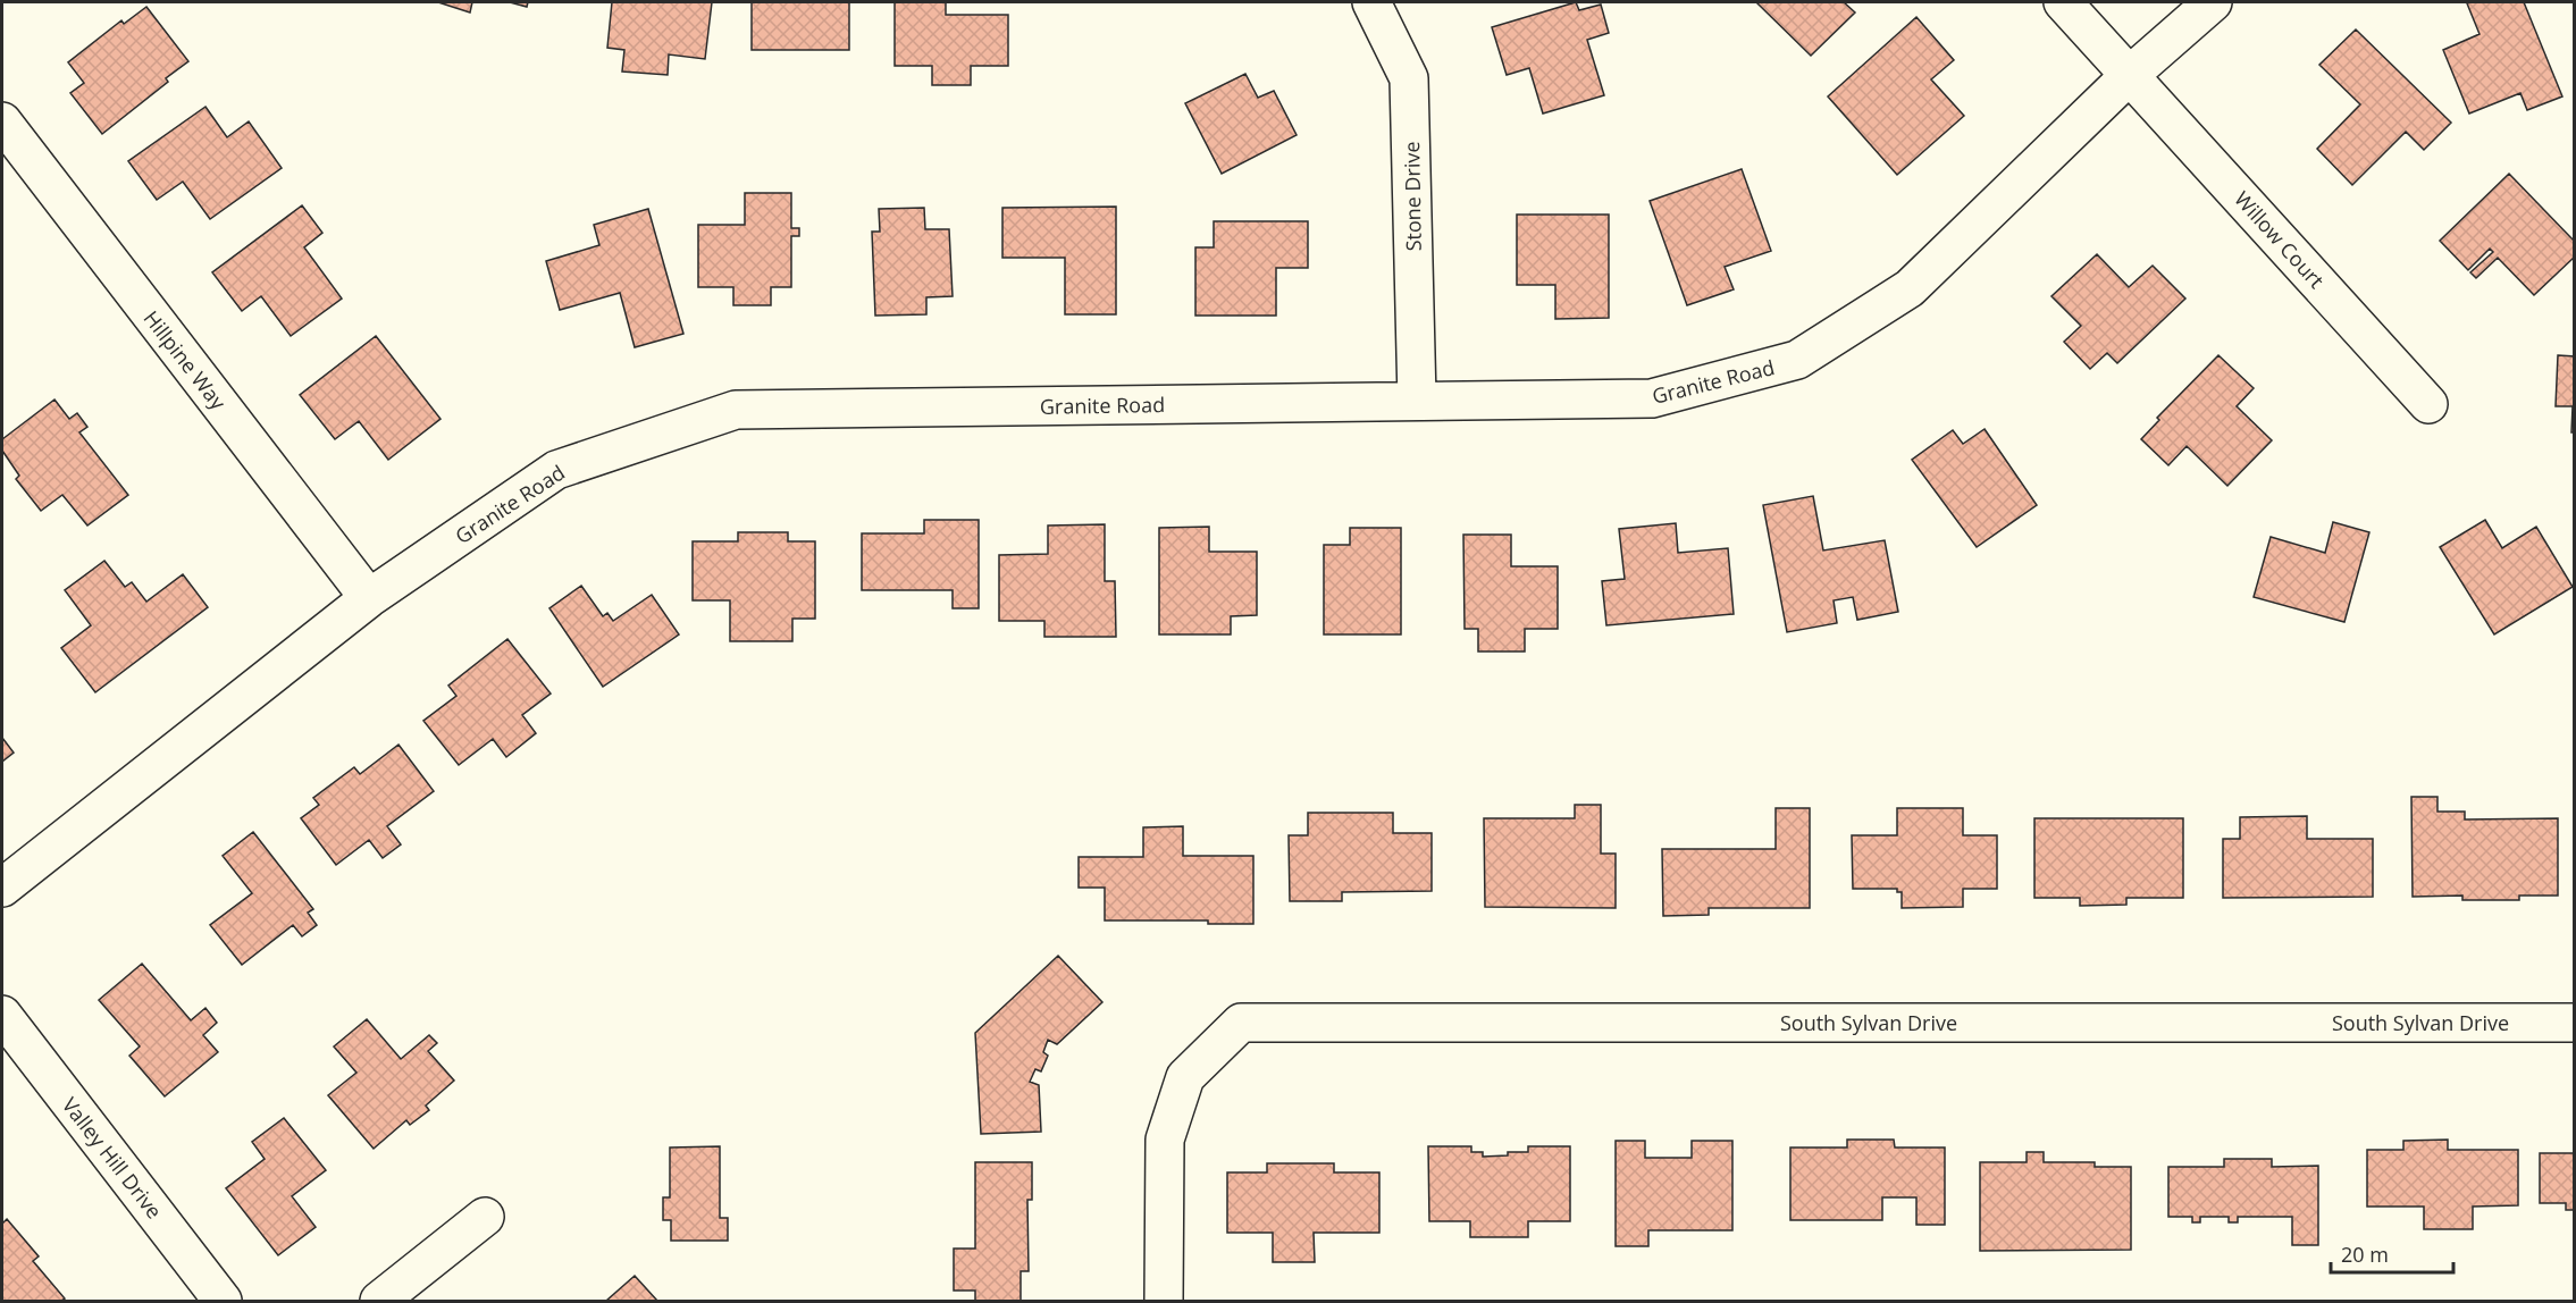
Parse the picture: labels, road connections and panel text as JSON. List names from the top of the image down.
{
  "streets": {
    "street": [
      "Stone Drive",
      "Willow Court",
      "Hillpine Way",
      "Granite Road",
      "South Sylvan Drive",
      "Valley Hill Drive"
    ]
  },
  "crossings": [
    ["Stone Drive", "Granite Road"],
    ["Willow Court", "Granite Road"],
    ["Hillpine Way", "Granite Road"]
  ],
  "scale_bar": "20 m"
}
